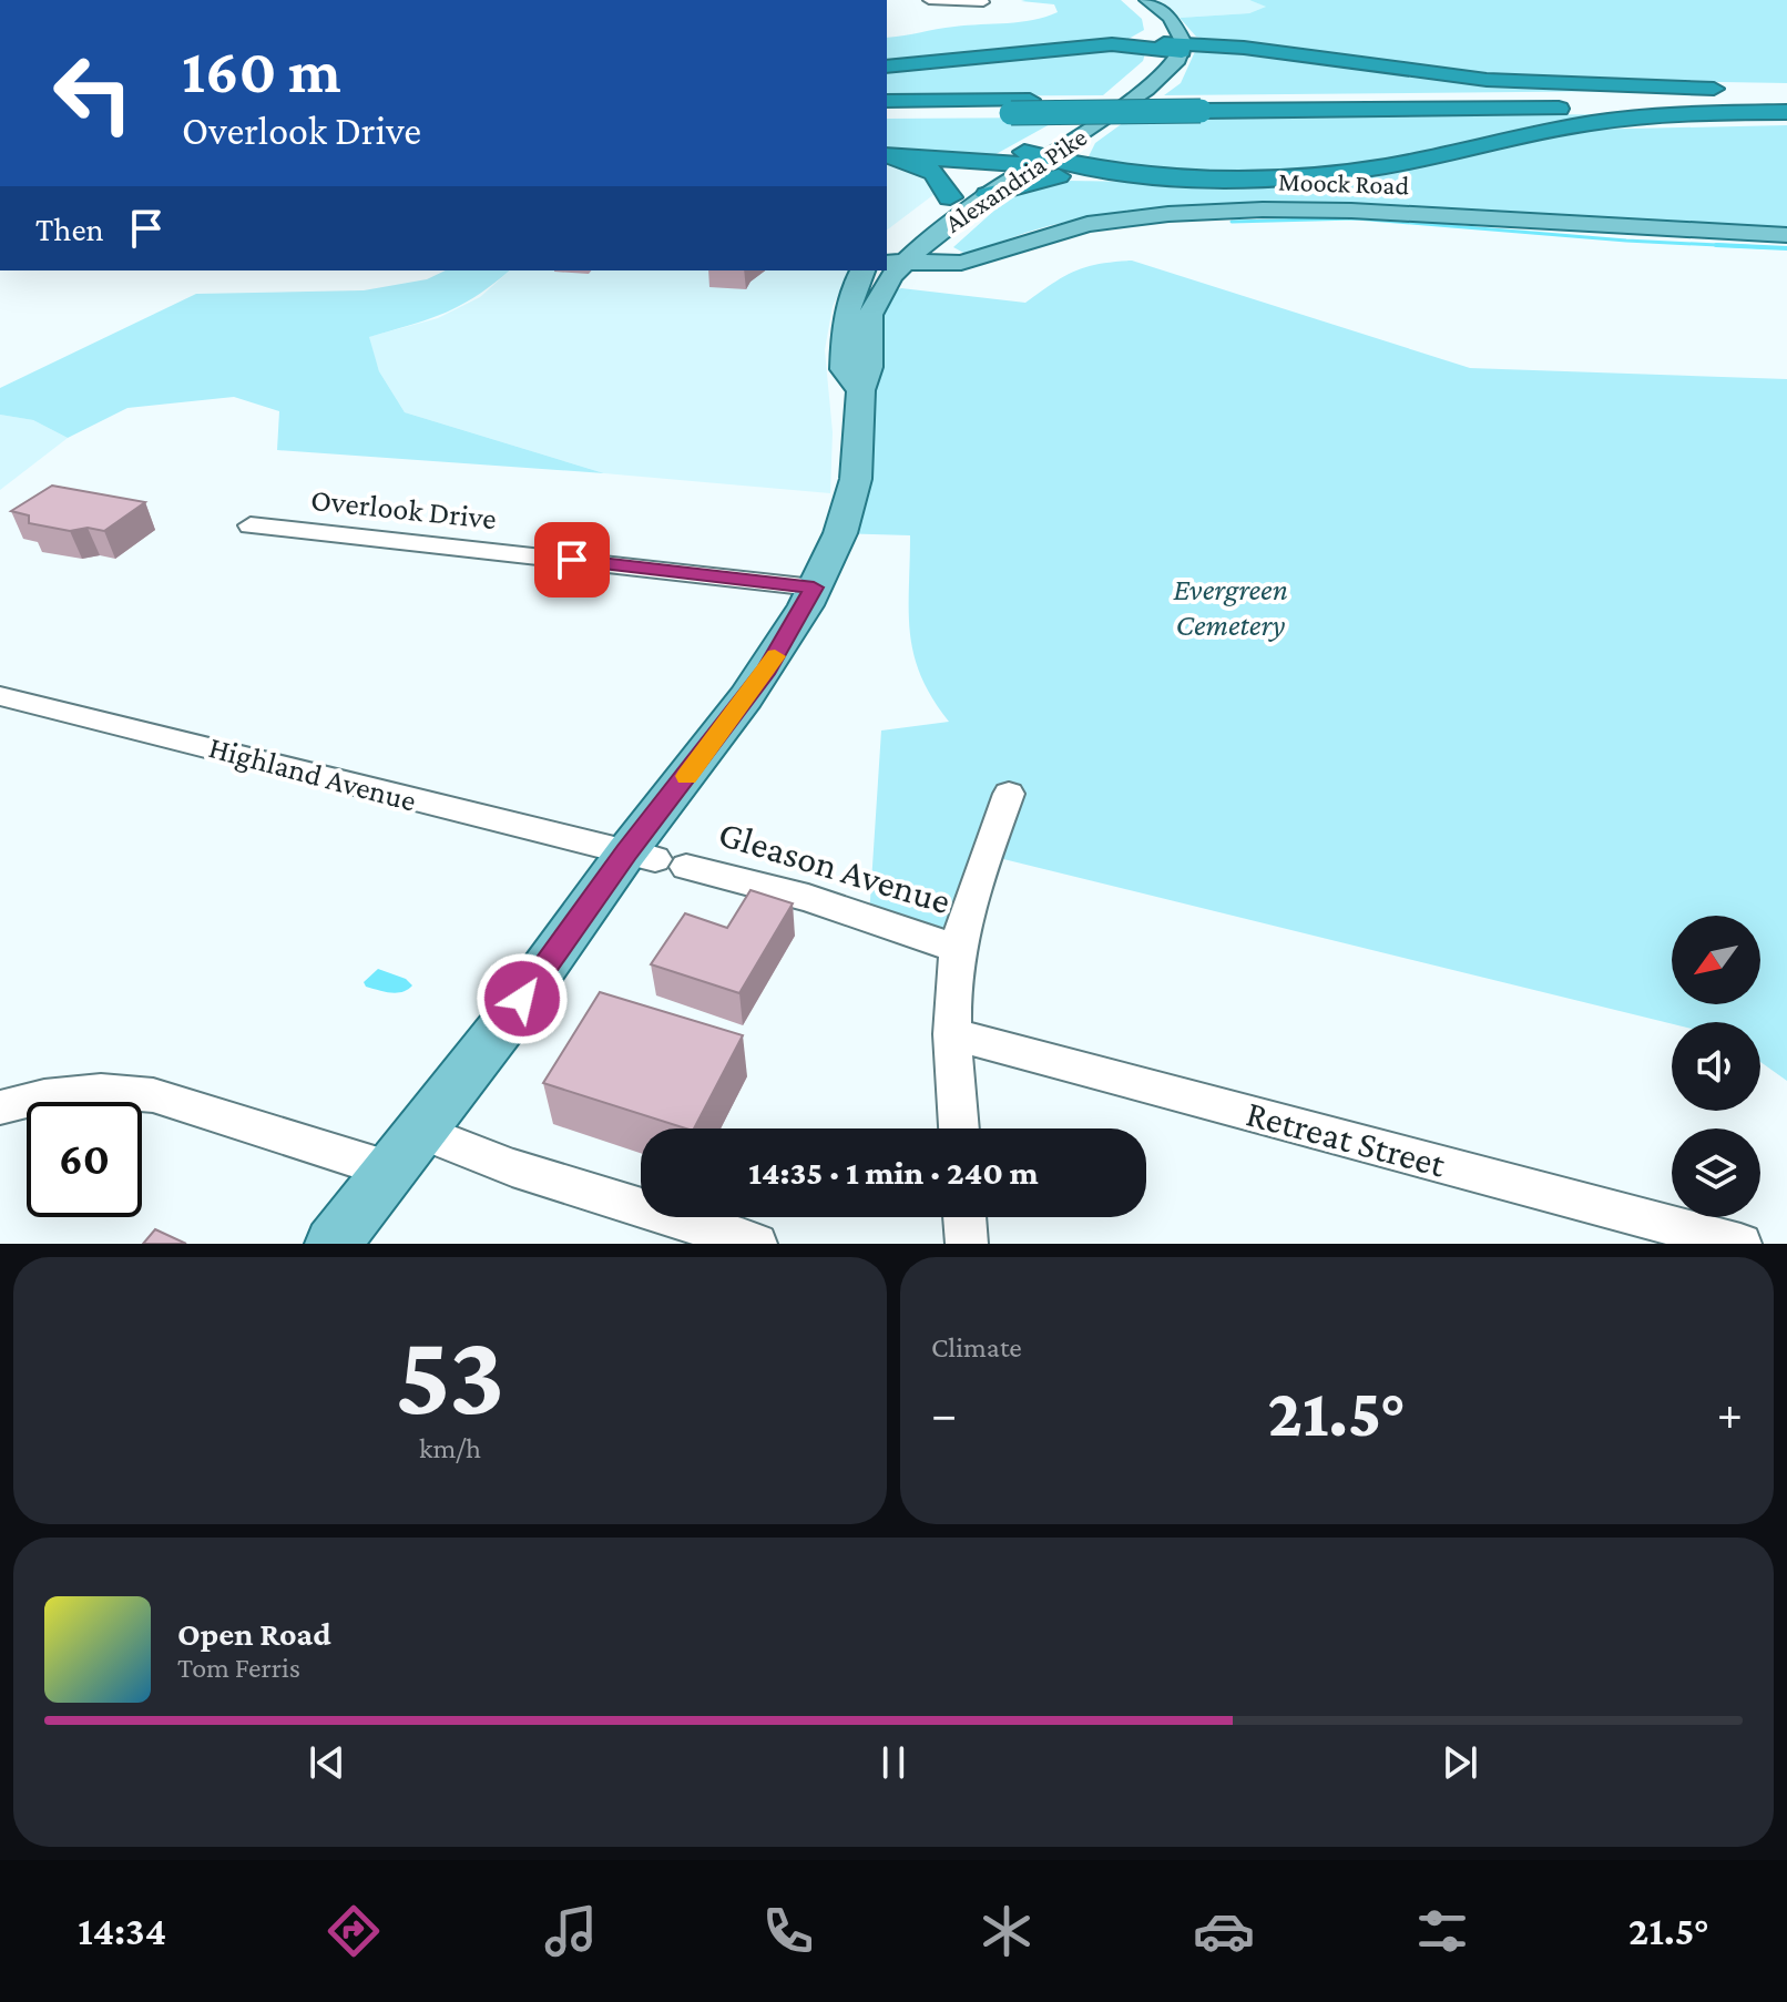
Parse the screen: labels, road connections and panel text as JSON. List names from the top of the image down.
{
  "streets": {
    "main road": ["Alexandria Pike", "Moock Road"],
    "street": [
      "Overlook Drive",
      "Highland Avenue",
      "Gleason Avenue",
      "Retreat Street"
    ]
  },
  "crossings": [
    ["Alexandria Pike", "Moock Road"],
    ["Alexandria Pike", "Overlook Drive"],
    ["Alexandria Pike", "Highland Avenue"],
    ["Alexandria Pike", "Gleason Avenue"],
    ["Highland Avenue", "Gleason Avenue"]
  ],
  "parks": ["Evergreen Cemetery"],
  "north": "bottom left",
  "page": {
    "turn": ["160 m", "Overlook Drive"],
    "then": "Then",
    "limit": "60",
    "trip": "14:35 · 1 min · 240 m",
    "tile": [
      ["53", "km/h"],
      "Climate"
    ],
    "heat": ["−", "21.5°", "+"],
    "song": ["Open Road", "Tom Ferris"],
    "tabs": ["14:34", "21.5°"]
  }
}
